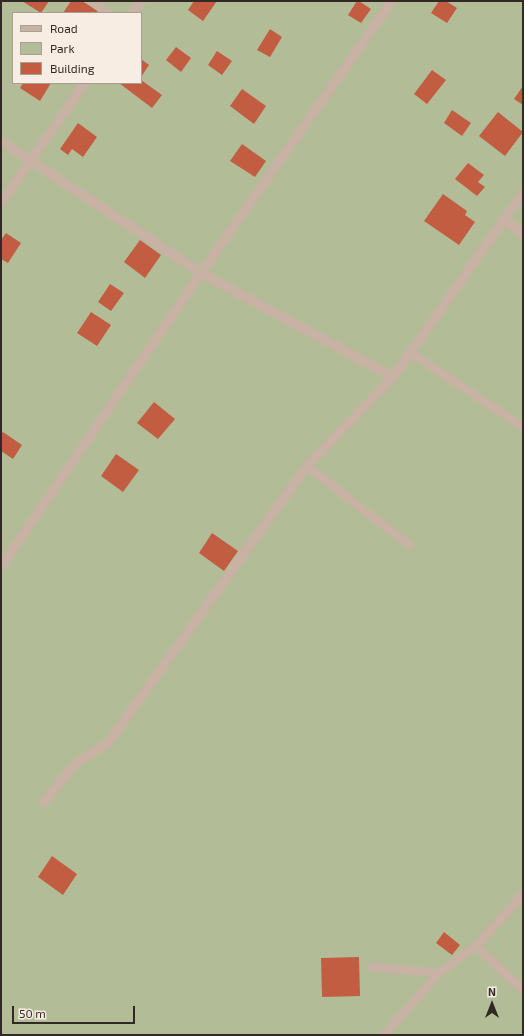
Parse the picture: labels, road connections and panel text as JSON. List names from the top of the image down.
{
  "legend": ["Road", "Park", "Building"],
  "scale_bar": "50 m",
  "north": "top"
}
